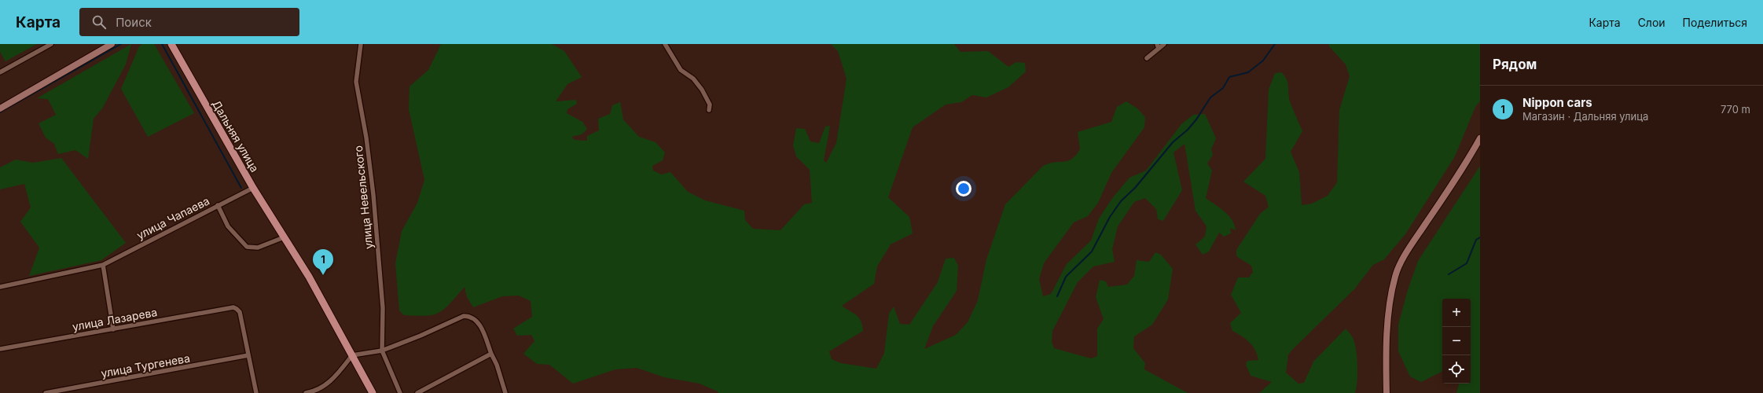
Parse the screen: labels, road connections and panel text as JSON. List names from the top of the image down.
{
  "streets": {
    "main road": ["Дальняя улица"],
    "street": [
      "улица Невельского",
      "улица Чапаева",
      "улица Лазарева",
      "улица Тургенева"
    ]
  },
  "crossings": [
    ["Дальняя улица", "улица Чапаева"],
    ["улица Лазарева", "улица Тургенева"]
  ],
  "page": {
    "header": "Карта",
    "search": "Поиск",
    "nav": ["Карта", "Слои", "Поделиться"],
    "heading": "Рядом",
    "list": [
      {
        "mark": "1",
        "name": "Nippon cars",
        "note": "Магазин · Дальняя улица",
        "value": "770 m"
      }
    ],
    "pins": "1",
    "map_buttons": ["+", "−"]
  }
}
